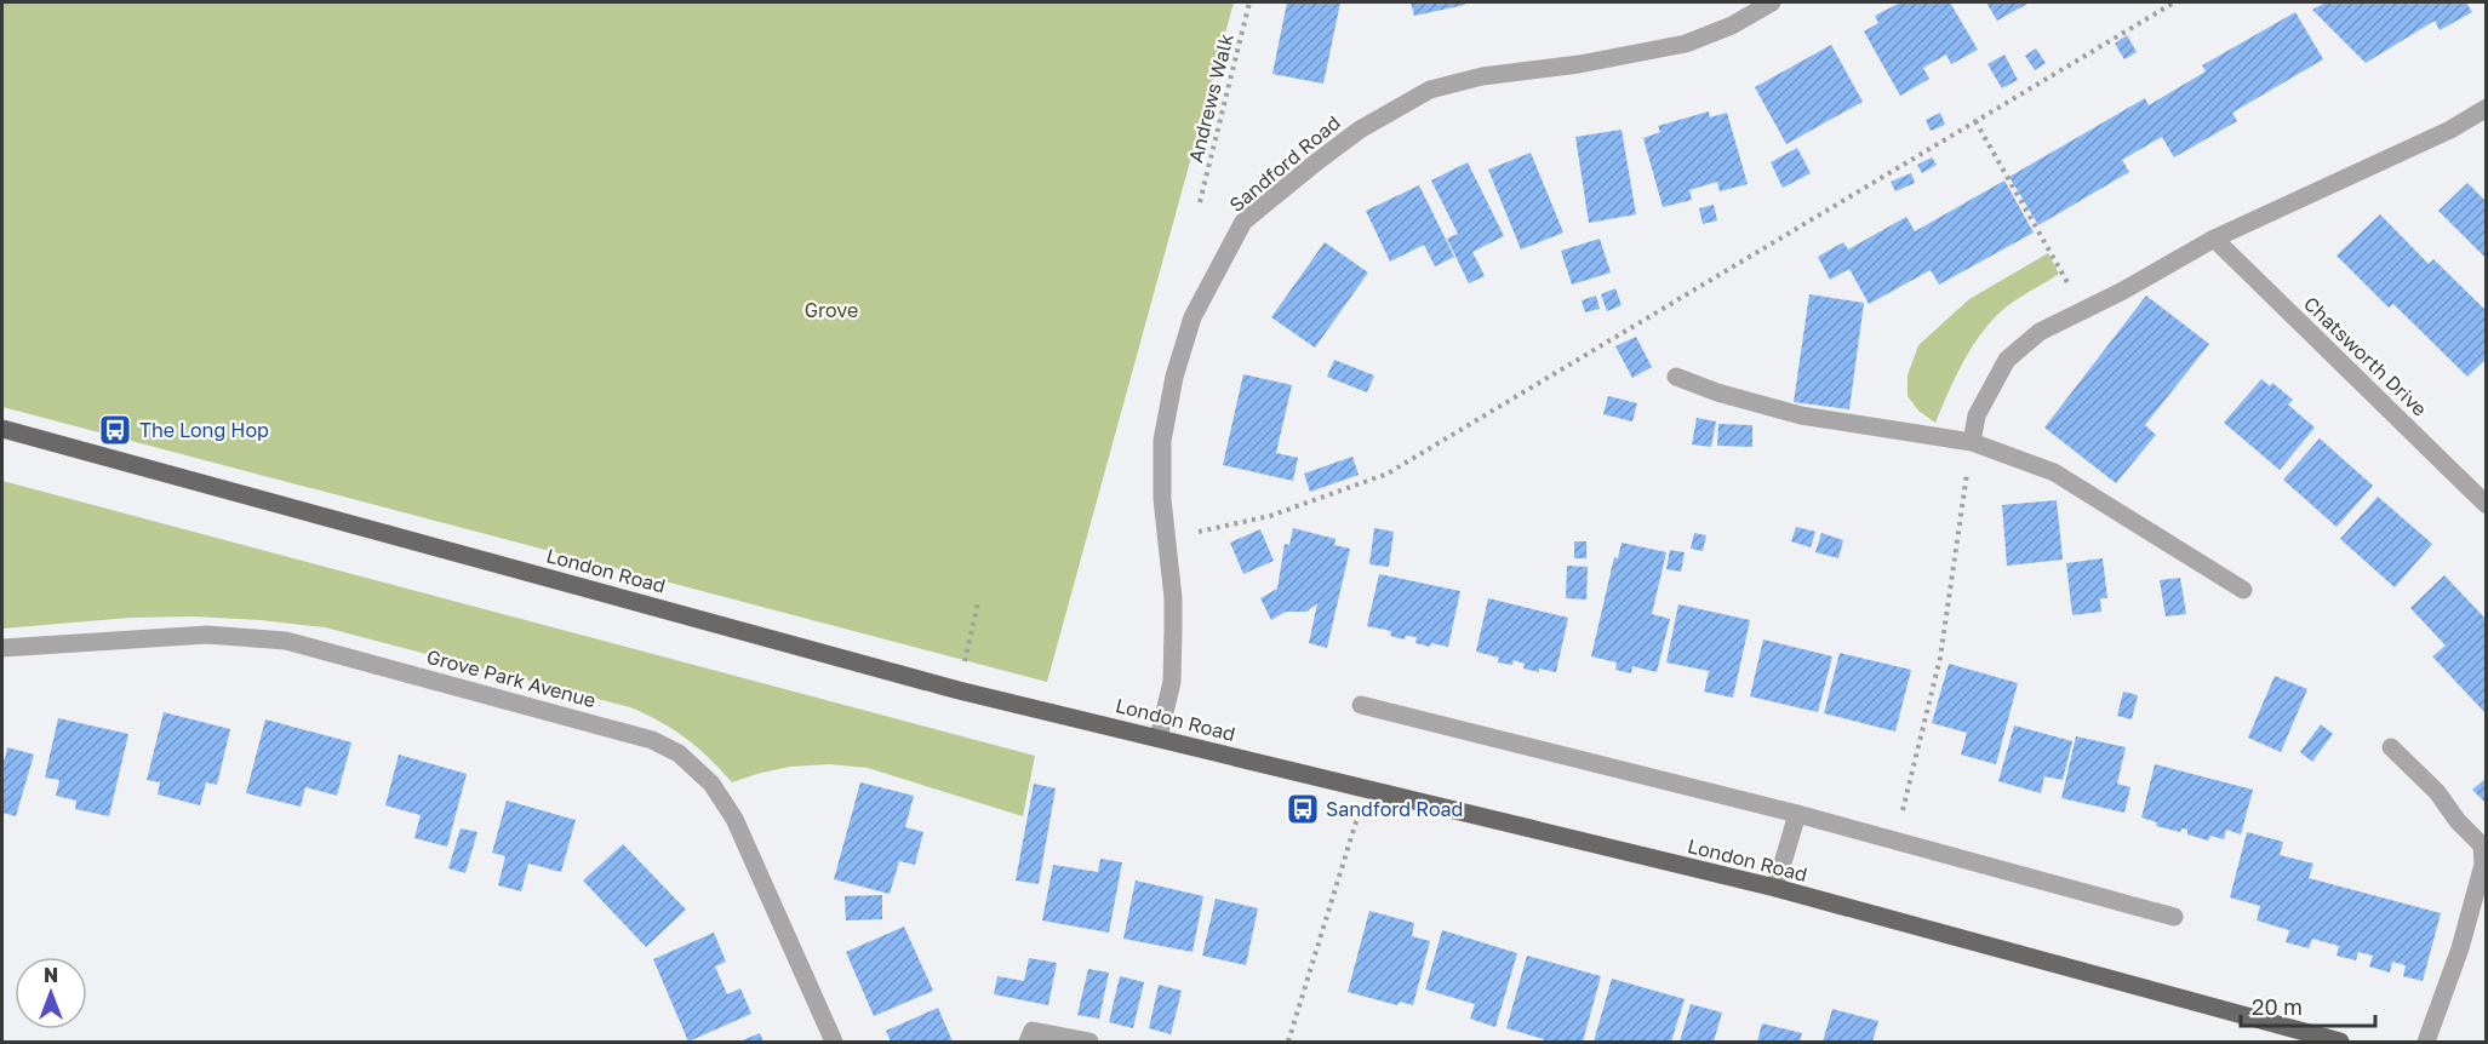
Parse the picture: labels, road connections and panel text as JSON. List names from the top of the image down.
{
  "streets": {
    "main road": ["London Road"],
    "street": ["Sandford Road", "Chatsworth Drive", "Grove Park Avenue"],
    "path": ["Andrews Walk"]
  },
  "crossings": [
    ["Sandford Road", "London Road"]
  ],
  "parks": ["Grove"],
  "places": {
    "bus stop": ["The Long Hop", "Sandford Road"]
  },
  "scale_bar": "20 m",
  "north": "top"
}
